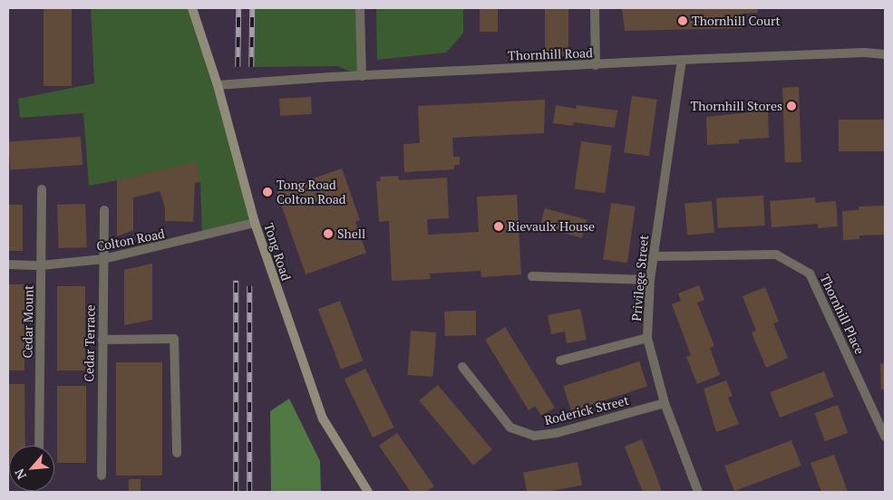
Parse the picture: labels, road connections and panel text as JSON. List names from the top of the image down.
{
  "streets": {
    "main road": ["Tong Road"],
    "street": [
      "Thornhill Road",
      "Colton Road",
      "Privilege Street",
      "Thornhill Place",
      "Cedar Mount",
      "Cedar Terrace",
      "Roderick Street"
    ]
  },
  "crossings": [
    ["Thornhill Road", "Tong Road"],
    ["Thornhill Road", "Privilege Street"],
    ["Colton Road", "Tong Road"],
    ["Colton Road", "Cedar Mount"],
    ["Colton Road", "Cedar Terrace"],
    ["Privilege Street", "Thornhill Place"],
    ["Privilege Street", "Roderick Street"]
  ],
  "places": [
    "Thornhill Court",
    "Thornhill Stores",
    "Tong Road Colton Road",
    "Rievaulx House",
    "Shell"
  ],
  "north": "bottom left"
}
